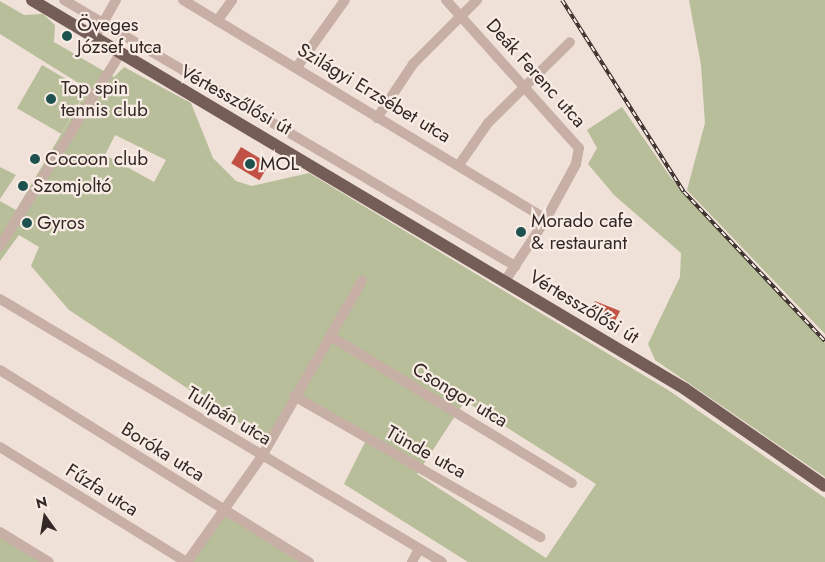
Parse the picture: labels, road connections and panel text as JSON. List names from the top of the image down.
{
  "streets": {
    "main road": ["Vértesszőlősi út"],
    "street": [
      "Deák Ferenc utca",
      "Szilágyi Erzsébet utca",
      "Csongor utca",
      "Tulipán utca",
      "Boróka utca",
      "Tünde utca",
      "Fűzfa utca"
    ]
  },
  "crossings": [
    ["Deák Ferenc utca", "Szilágyi Erzsébet utca"]
  ],
  "places": [
    "Öveges József utca",
    "Top spin tennis club",
    "Cocoon club",
    "MOL",
    "Szomjoltó",
    "Gyros",
    "Morado cafe & restaurant"
  ],
  "north": "top"
}
